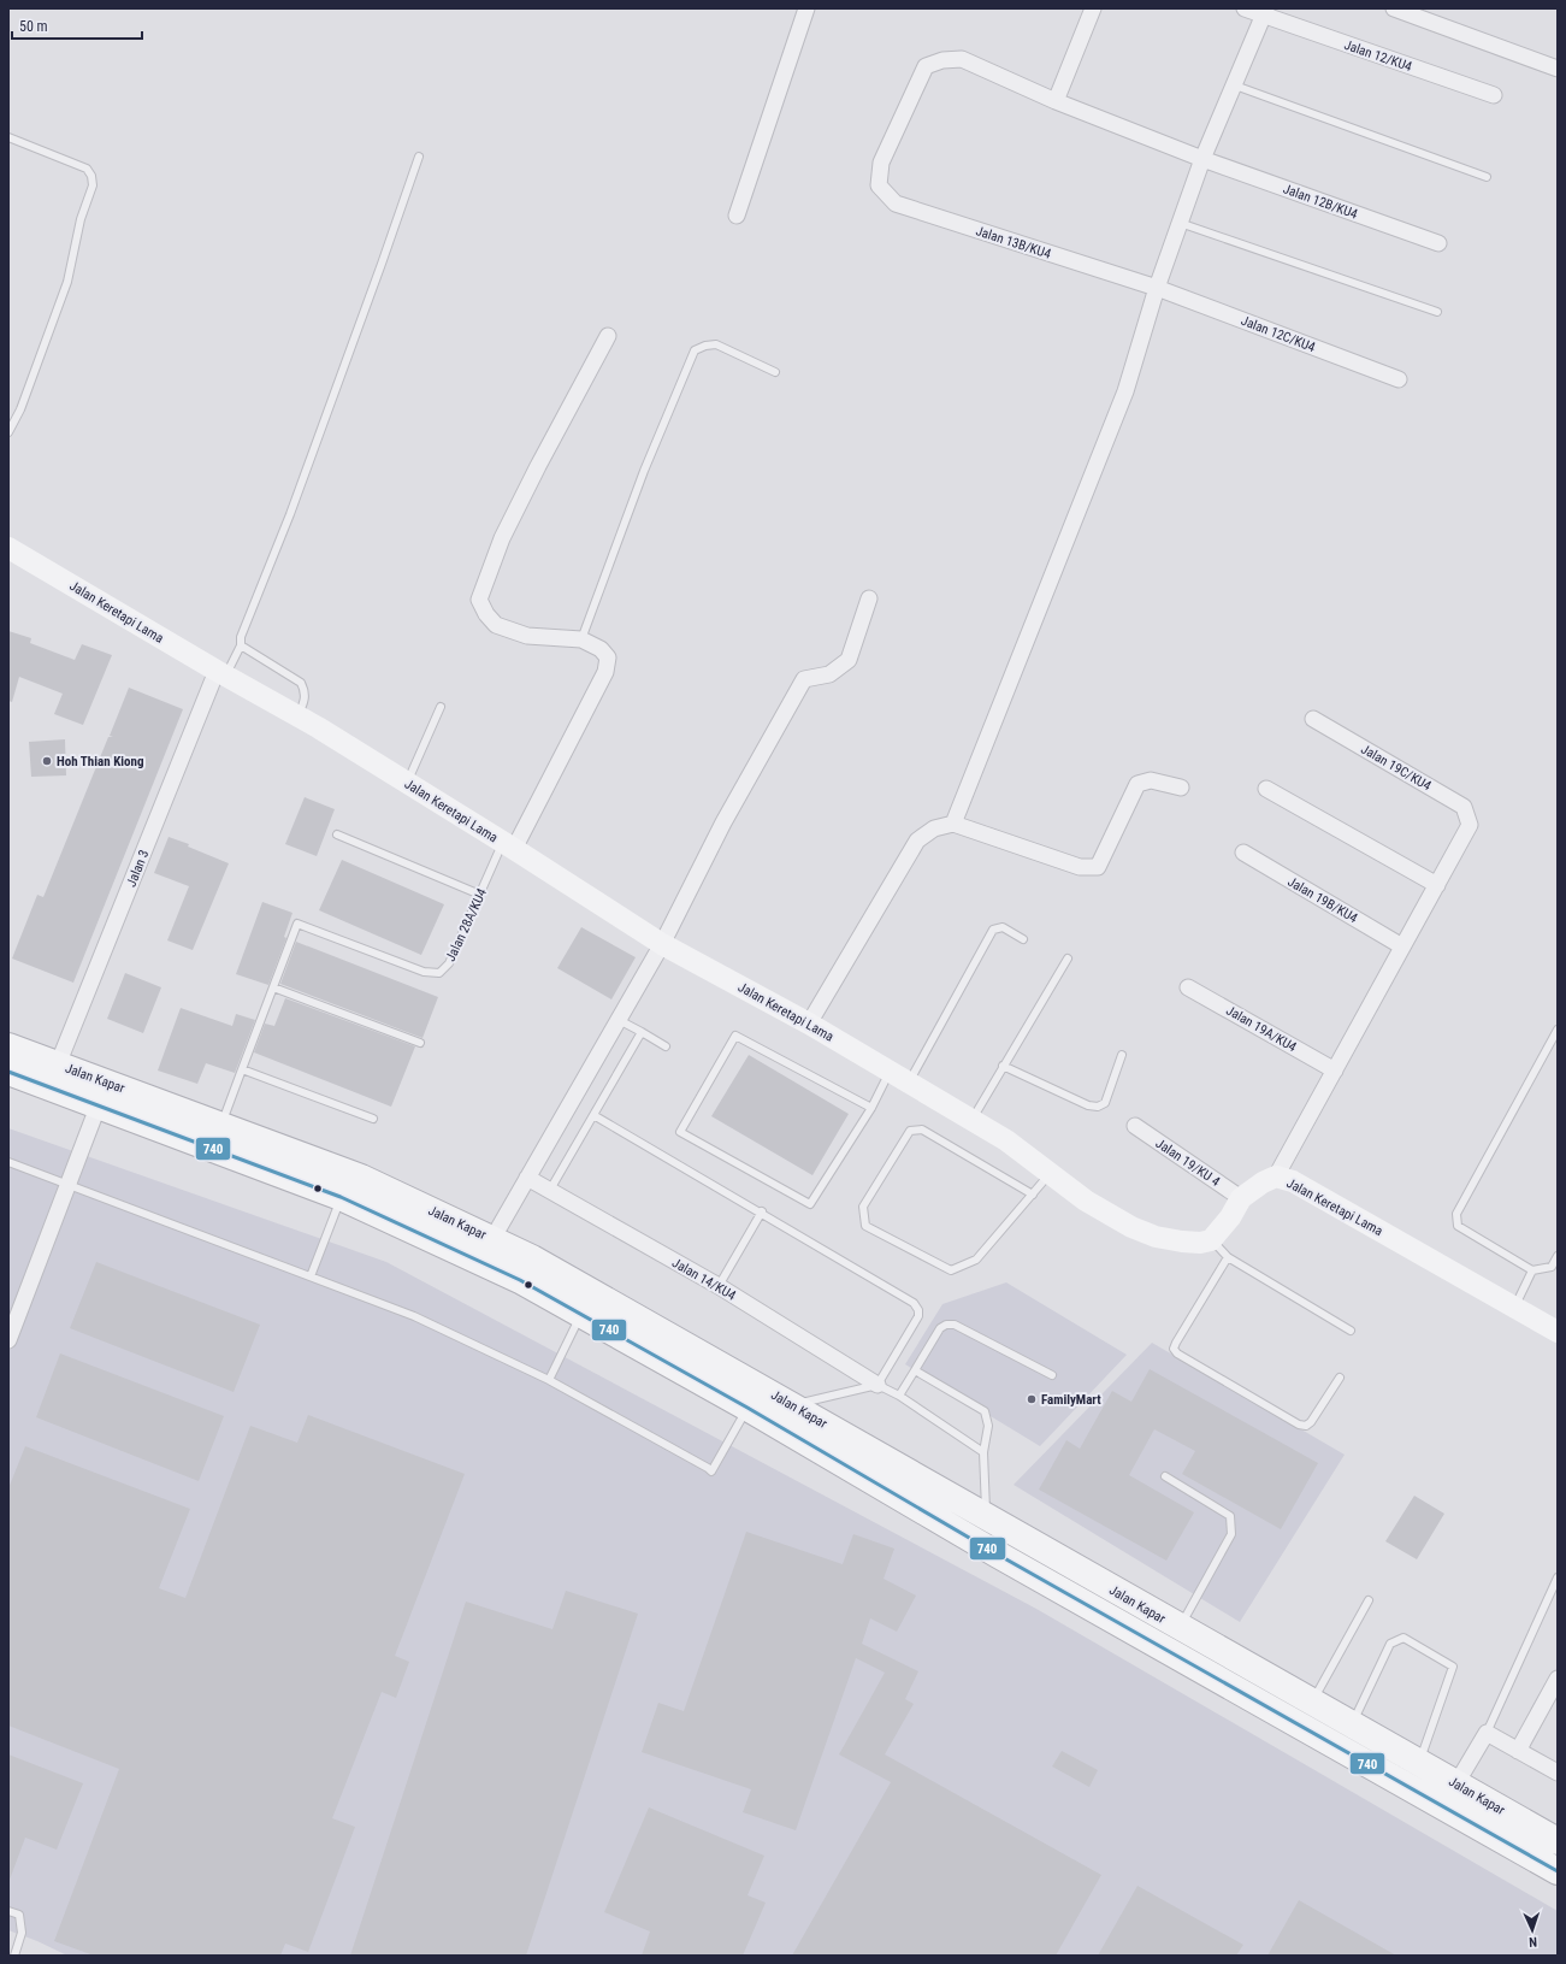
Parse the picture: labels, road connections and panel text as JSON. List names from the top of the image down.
{
  "streets": {
    "highway": ["Jalan Kapar"],
    "street": [
      "Jalan 12/KU4",
      "Jalan 12B/KU4",
      "Jalan 13B/KU4",
      "Jalan 12C/KU4",
      "Jalan Keretapi Lama",
      "Jalan 19C/KU4",
      "Jalan 3",
      "Jalan 19B/KU4",
      "Jalan 19A/KU4",
      "Jalan 19/KU 4",
      "Jalan 14/KU4"
    ],
    "lane": ["Jalan 28A/KU4"]
  },
  "crossings": [
    ["Jalan 12B/KU4", "Jalan 13B/KU4"],
    ["Jalan 13B/KU4", "Jalan 12C/KU4"],
    ["Jalan Keretapi Lama", "Jalan 3"],
    ["Jalan Keretapi Lama", "Jalan 28A/KU4"],
    ["Jalan Keretapi Lama", "Jalan 19/KU 4"],
    ["Jalan 3", "Jalan Kapar"]
  ],
  "places": ["Hoh Thian Kiong", "FamilyMart"],
  "lines": ["transit line 740"],
  "scale_bar": "50 m",
  "north": "bottom"
}
